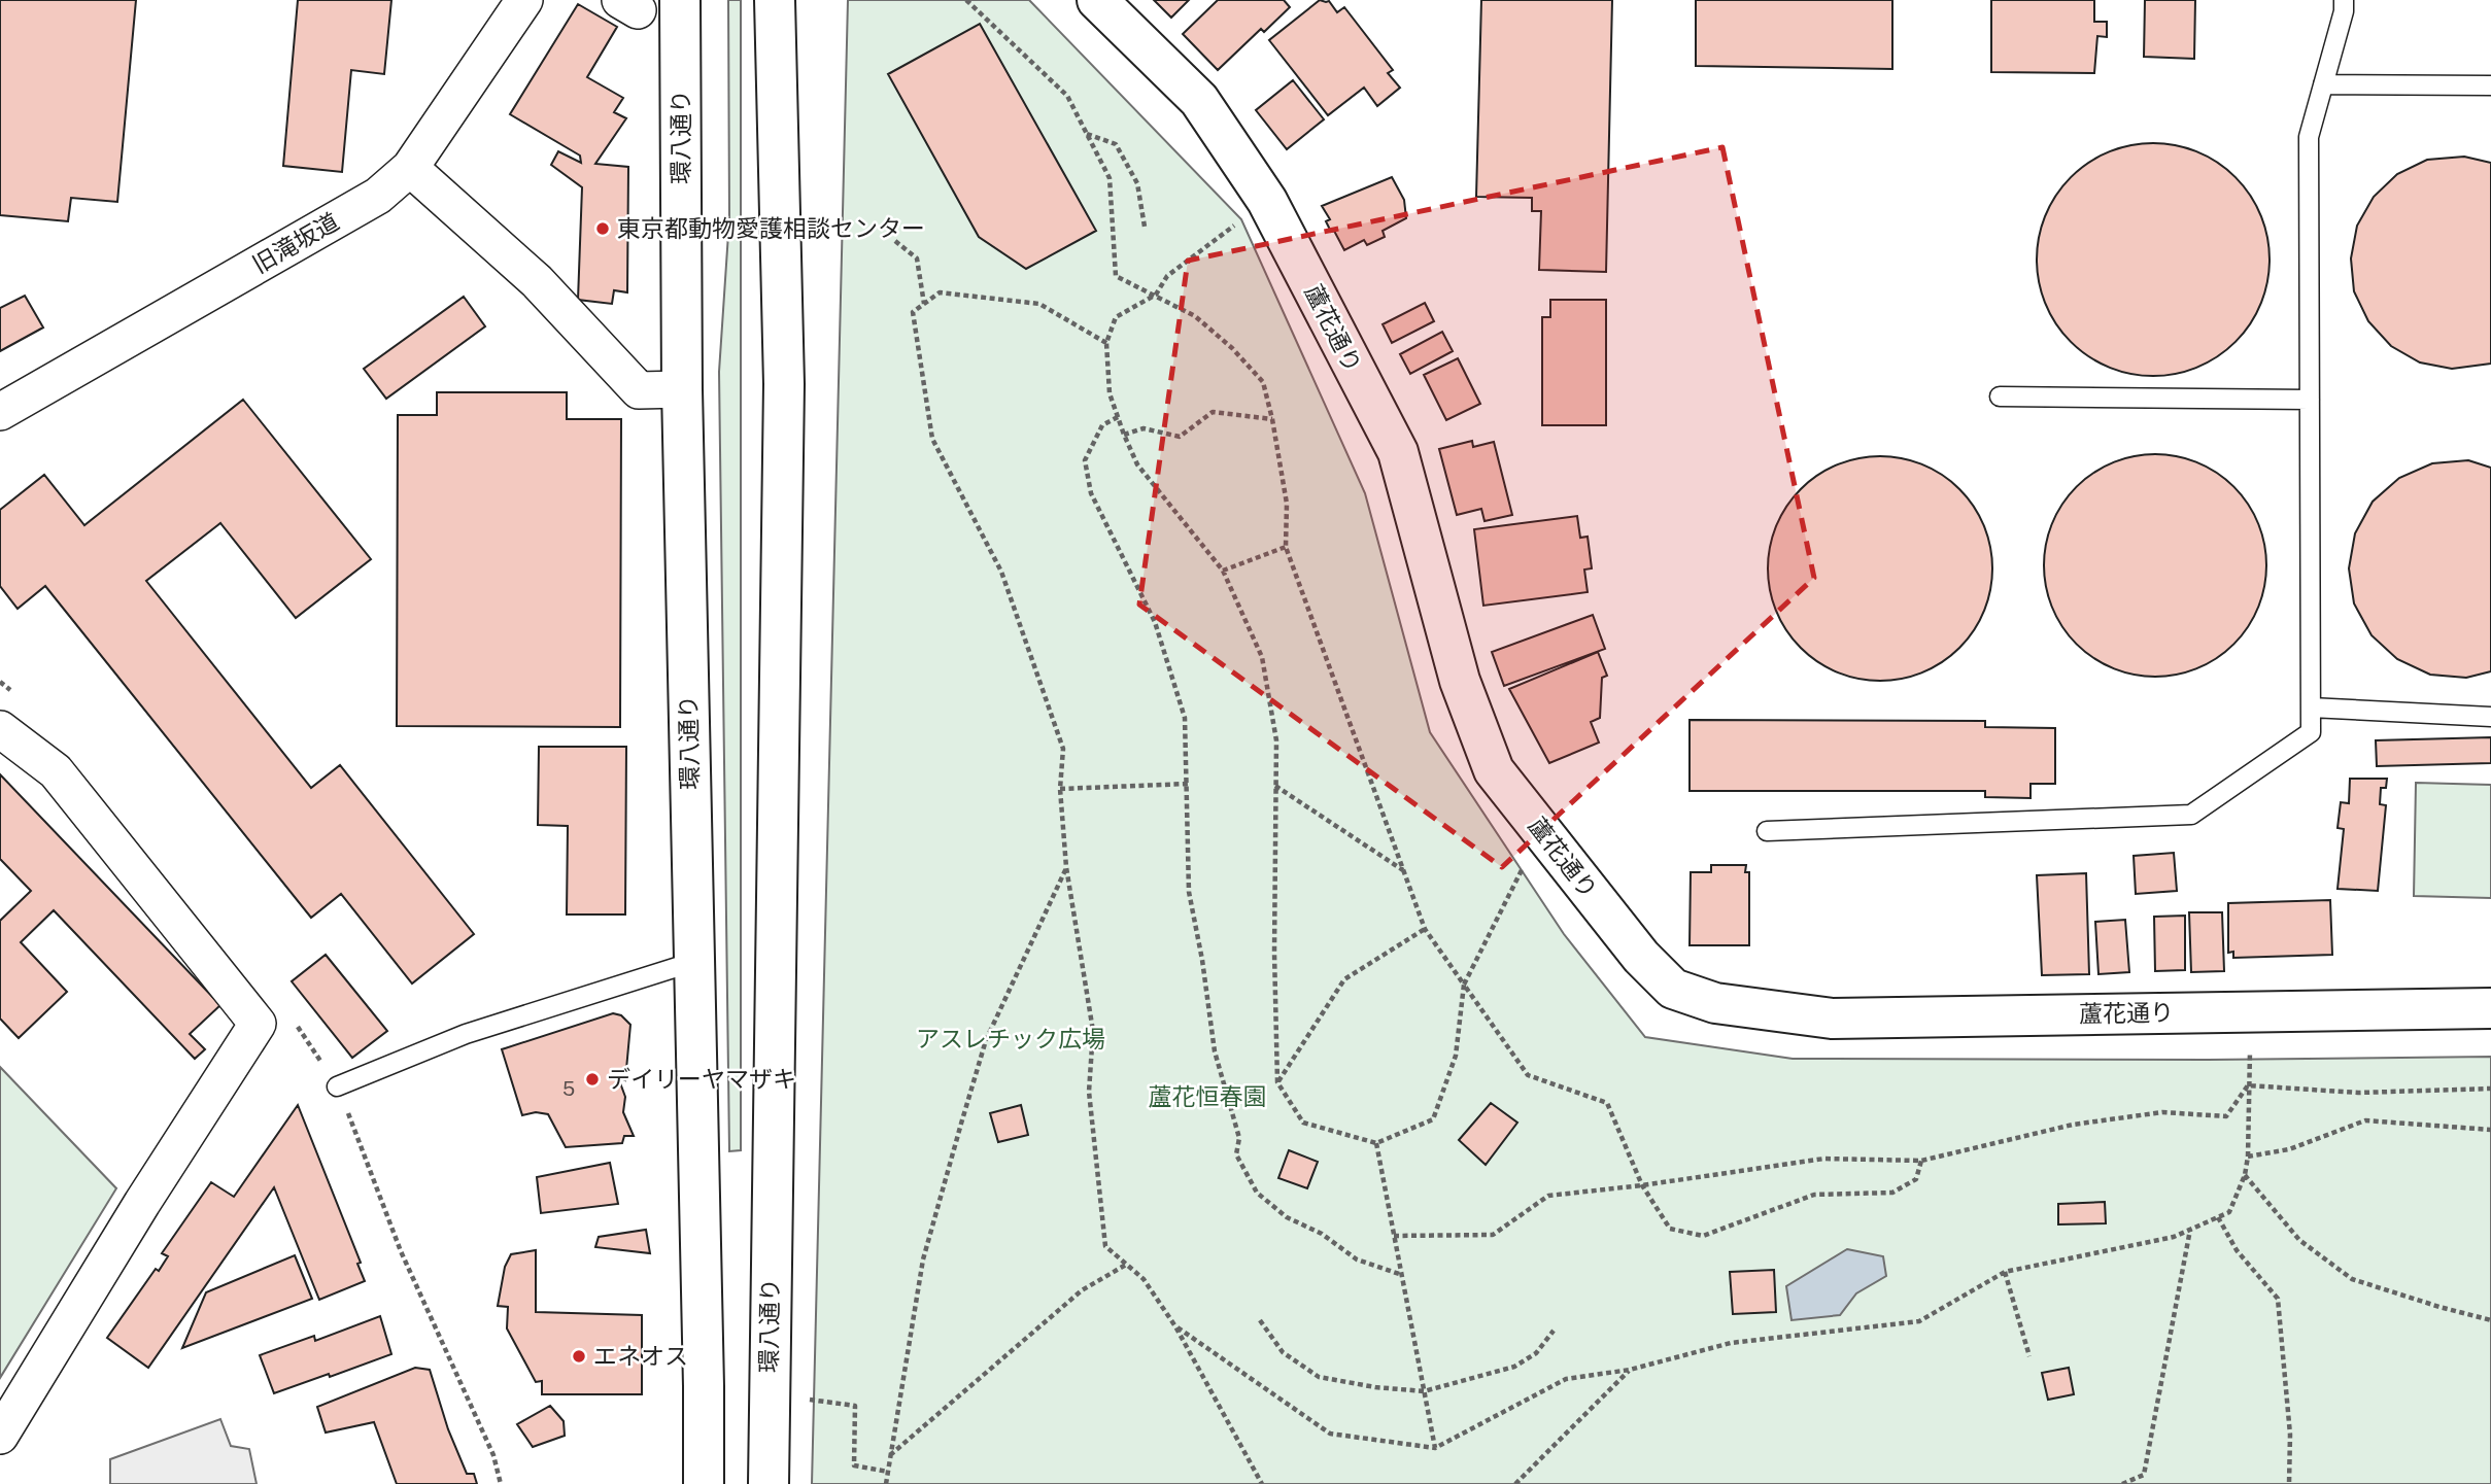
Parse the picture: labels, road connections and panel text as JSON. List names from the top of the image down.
{
  "streets": {
    "main road": ["環八通り", "蘆花通り"],
    "street": ["旧滝坂道"]
  },
  "parks": ["アスレチック広場", "蘆花恒春園"],
  "places": ["東京都動物愛護相談センター", "デイリーヤマザキ", "エネオス"],
  "house_numbers": ["5"]
}
